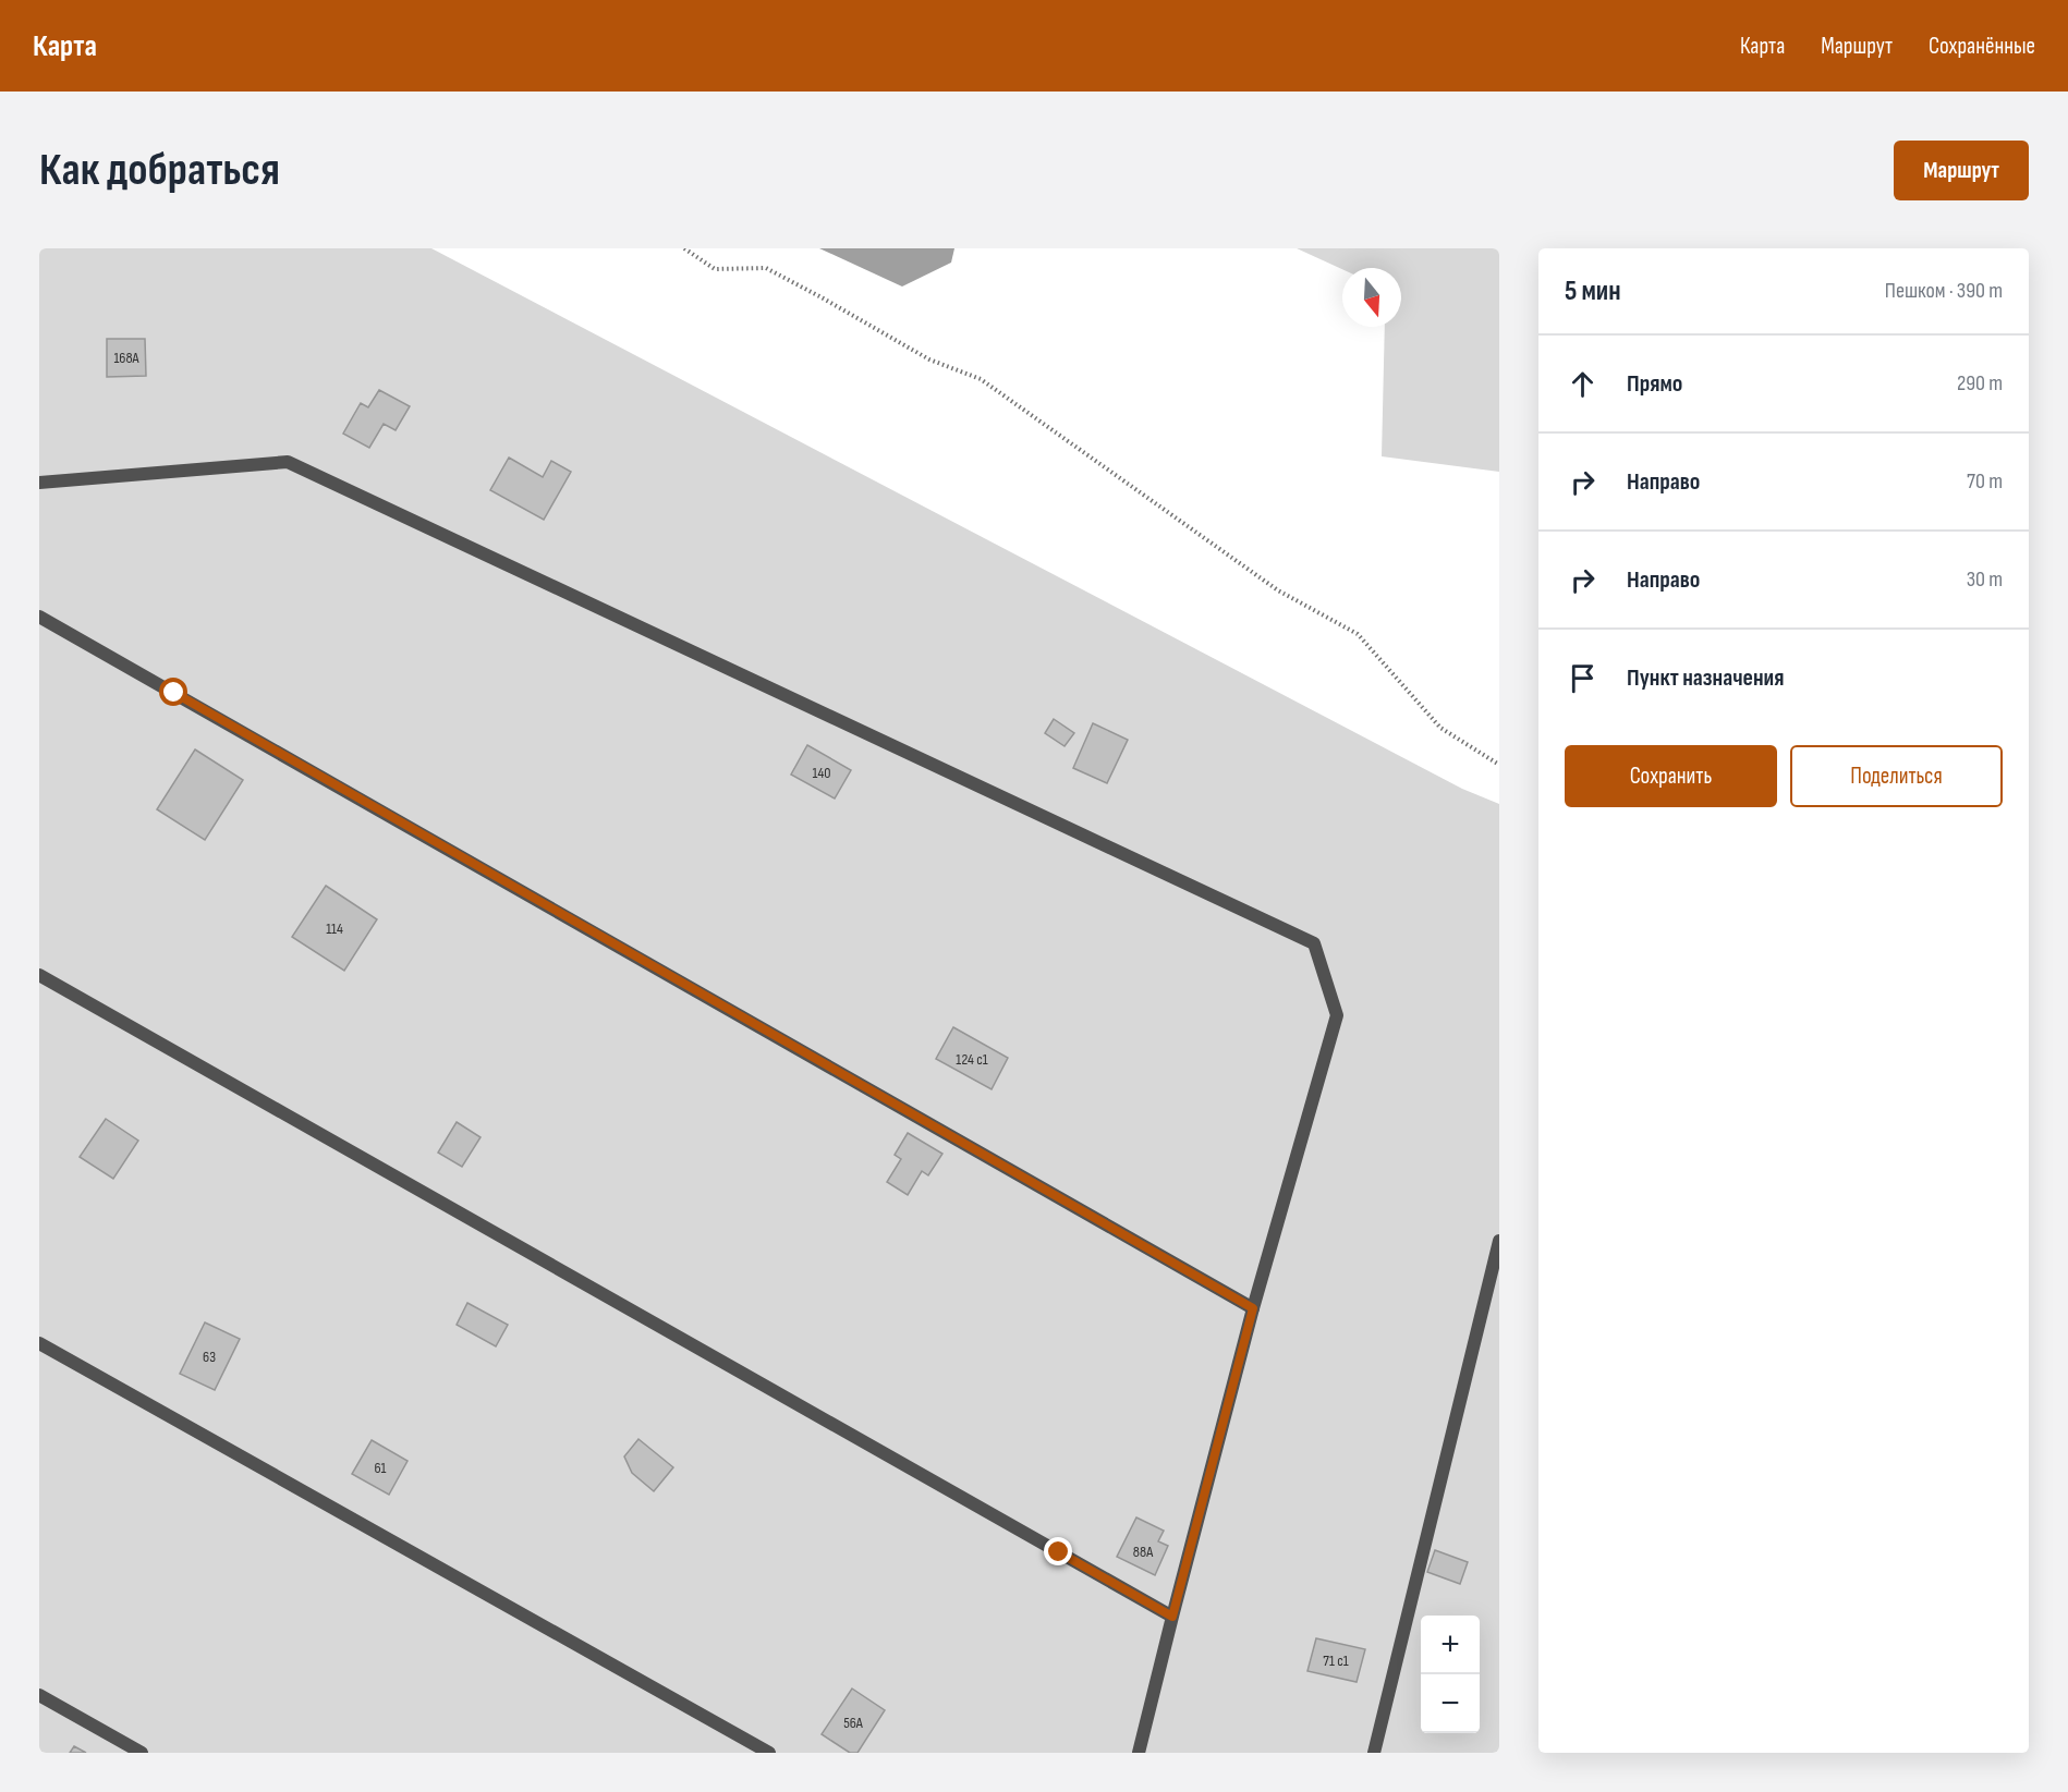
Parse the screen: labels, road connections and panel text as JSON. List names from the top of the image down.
{
  "house_numbers": [
    "168А",
    "140",
    "114",
    "124 с1",
    "63",
    "61",
    "88А",
    "71 с1",
    "56А"
  ],
  "north": "bottom",
  "page": {
    "header": "Карта",
    "nav": ["Карта", "Маршрут", "Сохранённые"],
    "buttons": [
      "Маршрут",
      ["Сохранить", "Поделиться"]
    ],
    "title": "Как добраться",
    "heading": ["5 мин", "Пешком · 390 m"],
    "list": [
      ["Прямо", "290 m"],
      ["Направо", "70 m"],
      ["Направо", "30 m"],
      "Пункт назначения"
    ],
    "map_buttons": ["+", "−"]
  }
}
